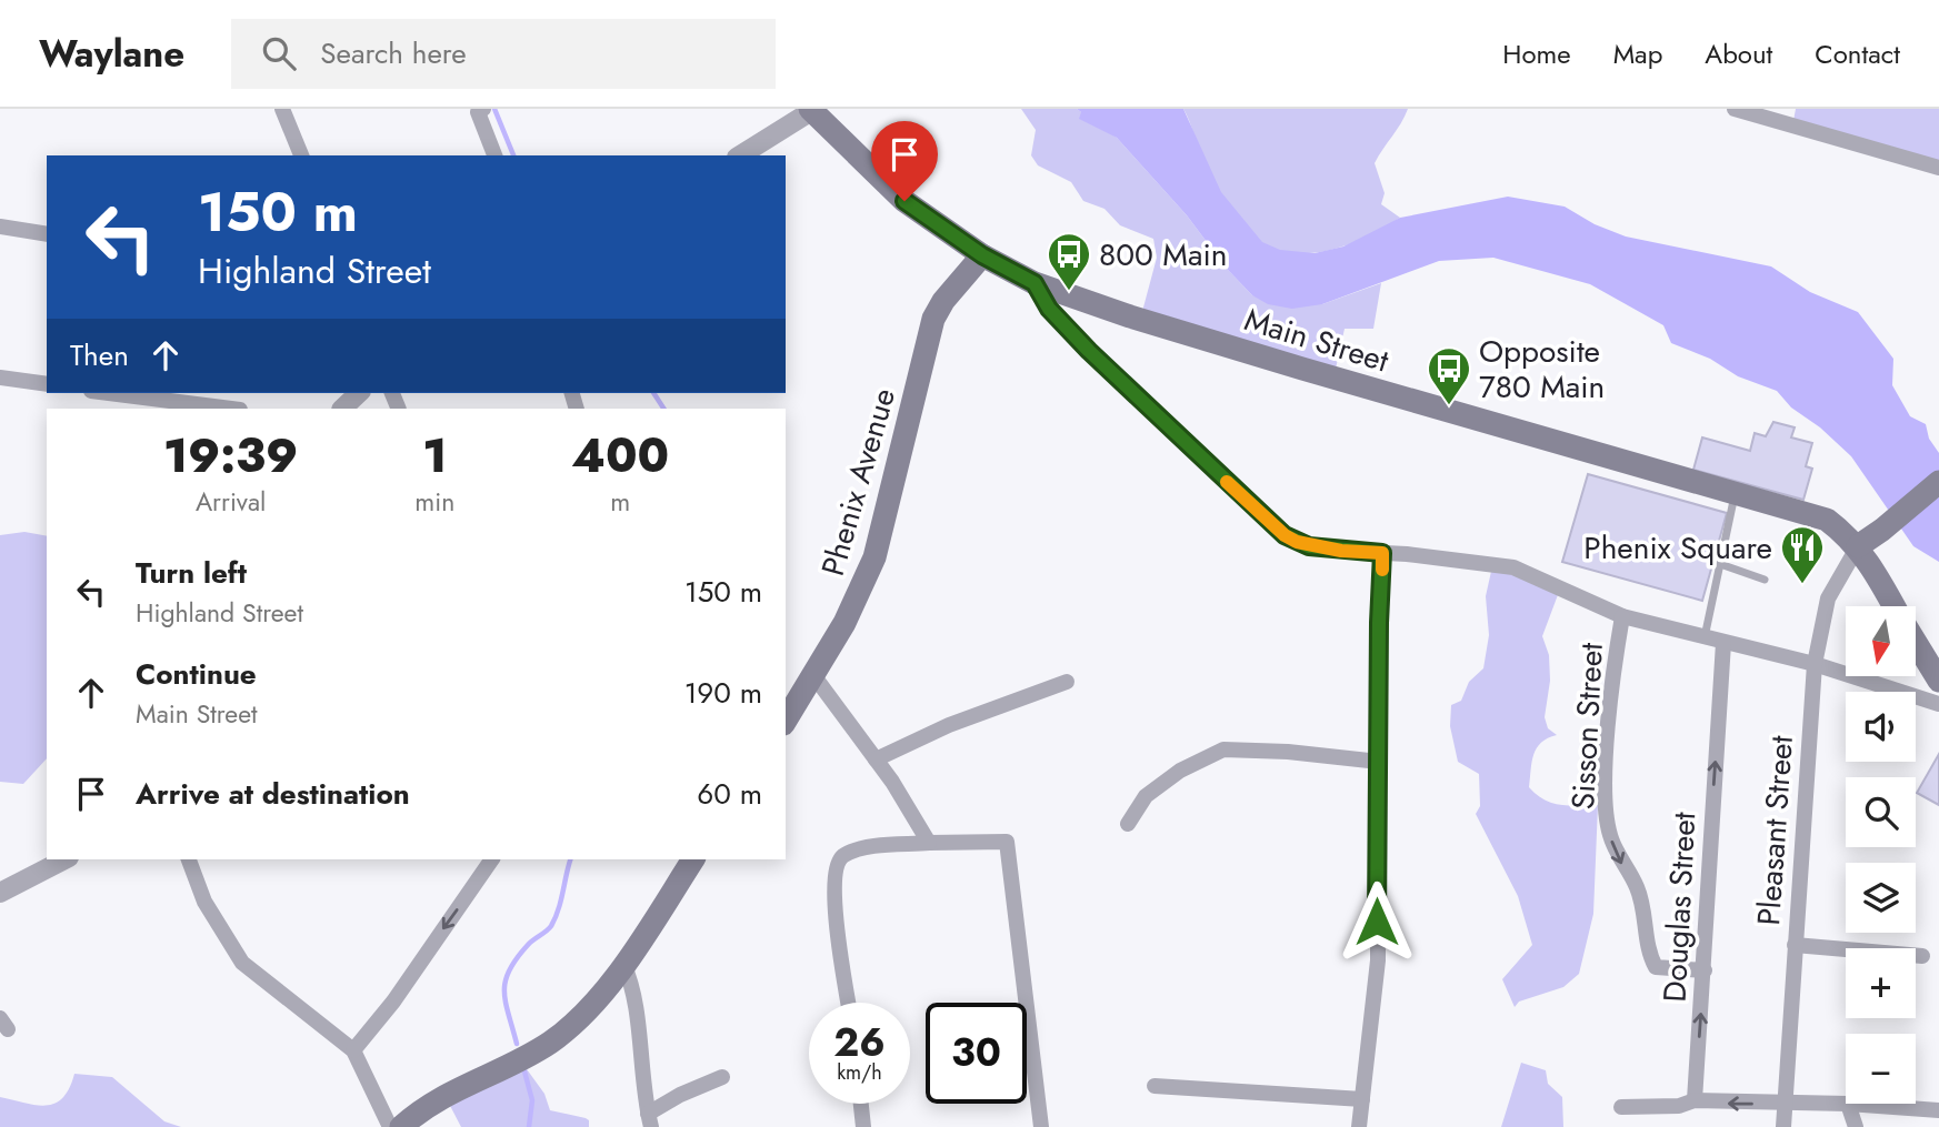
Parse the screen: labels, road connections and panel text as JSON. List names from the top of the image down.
{
  "streets": {
    "main road": ["Main Street", "Phenix Avenue"],
    "street": ["Sisson Street", "Pleasant Street", "Douglas Street"]
  },
  "crossings": [
    ["Main Street", "Phenix Avenue"],
    ["Main Street", "Pleasant Street"],
    ["Sisson Street", "Douglas Street"]
  ],
  "one_way": ["Sisson Street", "Douglas Street"],
  "places": {
    "bus stop": ["800 Main", "Opposite 780 Main"],
    "restaurant": ["Phenix Square"]
  },
  "north": "bottom",
  "page": {
    "header": "Waylane",
    "search": "Search here",
    "nav": [
      "Home",
      "Map",
      "About",
      "Contact"
    ],
    "turn": ["150 m", "Highland Street"],
    "then": "Then",
    "eta": [
      "19:39",
      "Arrival",
      "1",
      "min",
      "400",
      "m"
    ],
    "list": [
      {
        "name": "Turn left",
        "note": "Highland Street",
        "value": "150 m"
      },
      {
        "name": "Continue",
        "note": "Main Street",
        "value": "190 m"
      },
      {
        "name": "Arrive at destination",
        "value": "60 m"
      }
    ],
    "map_buttons": ["+", "−"],
    "speed": "26 km/h",
    "limit": "30"
  }
}
